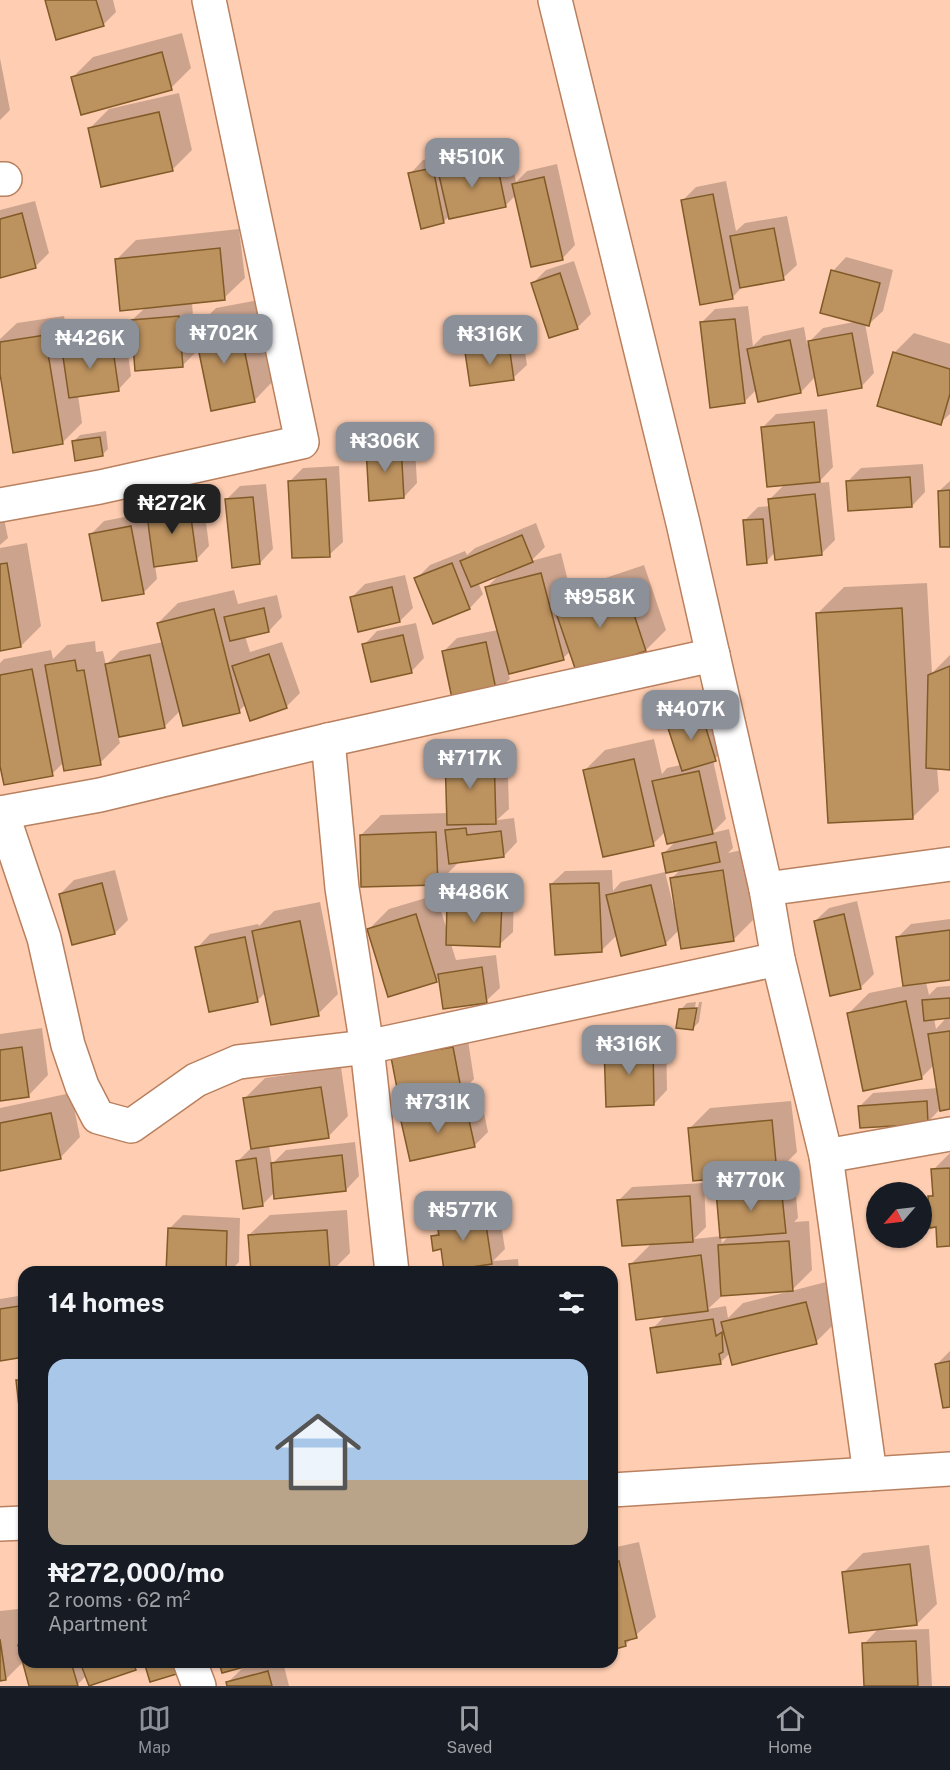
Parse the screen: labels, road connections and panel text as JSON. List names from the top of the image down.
{
  "north": "bottom left",
  "page": {
    "price": [
      "₦510K",
      "₦702K",
      "₦316K",
      "₦426K",
      "₦306K",
      "₦272K",
      "₦958K",
      "₦407K",
      "₦717K",
      "₦486K",
      "₦316K",
      "₦731K",
      "₦770K",
      "₦577K"
    ],
    "heading": "14 homes",
    "list": [
      {
        "name": "₦272,000/mo",
        "note": "2 rooms · 62 m² · Apartment"
      }
    ],
    "tabs": ["Map", "Saved", "Home"]
  }
}
